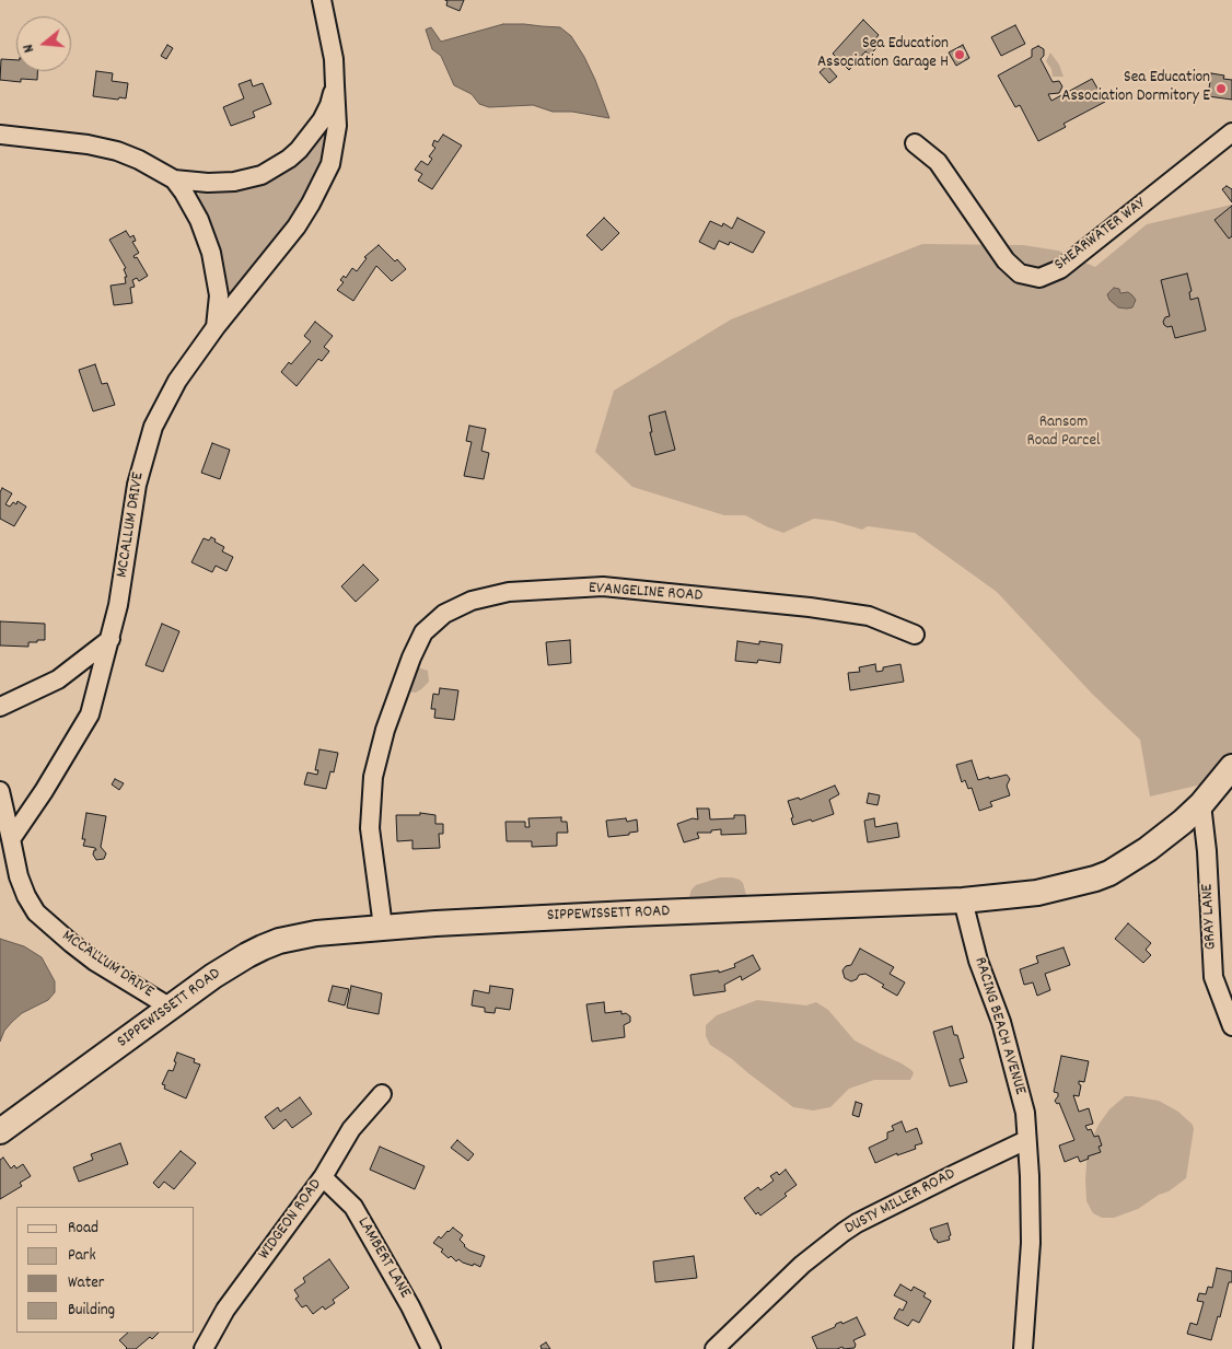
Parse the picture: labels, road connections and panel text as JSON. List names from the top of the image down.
{
  "streets": {
    "main road": ["SIPPEWISSETT ROAD"],
    "street": [
      "SHEARWATER WAY",
      "MCCALLUM DRIVE",
      "EVANGELINE ROAD",
      "GRAY LANE",
      "RACING BEACH AVENUE",
      "DUSTY MILLER ROAD",
      "WIDGEON ROAD",
      "LAMBERT LANE"
    ]
  },
  "crossings": [
    ["MCCALLUM DRIVE", "SIPPEWISSETT ROAD"],
    ["EVANGELINE ROAD", "SIPPEWISSETT ROAD"],
    ["SIPPEWISSETT ROAD", "GRAY LANE"],
    ["SIPPEWISSETT ROAD", "RACING BEACH AVENUE"],
    ["RACING BEACH AVENUE", "DUSTY MILLER ROAD"],
    ["WIDGEON ROAD", "LAMBERT LANE"]
  ],
  "parks": ["Ransom Road Parcel"],
  "places": ["Sea Education Association Garage H", "Sea Education Association Dormitory E"],
  "legend": [
    "Road",
    "Park",
    "Water",
    "Building"
  ],
  "north": "left"
}
